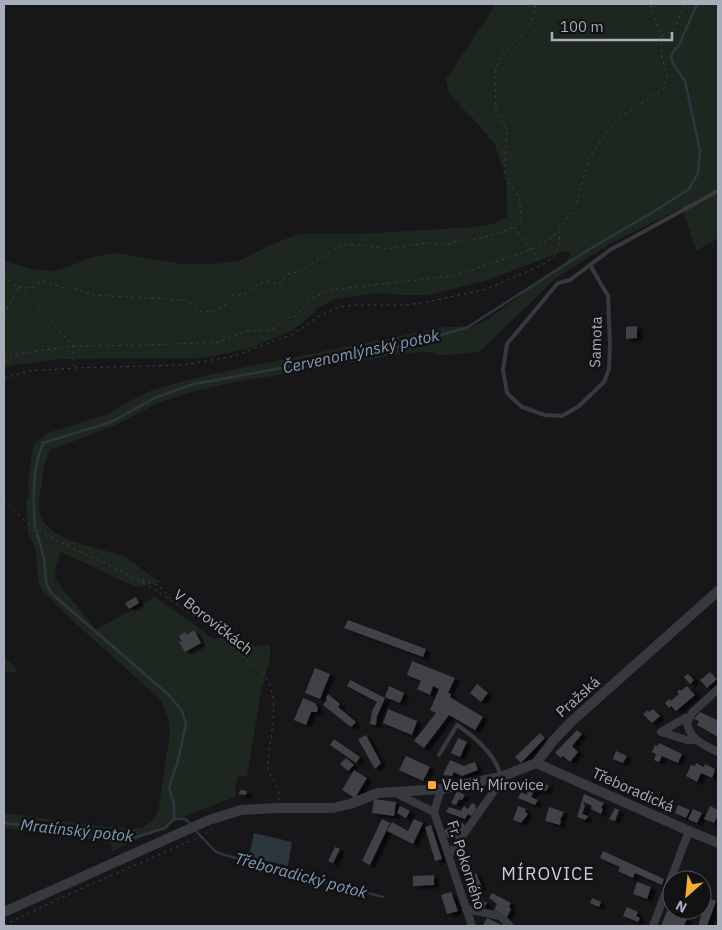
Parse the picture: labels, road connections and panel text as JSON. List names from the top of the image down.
{
  "streets": {
    "street": ["Pražská", "Třeboradická", "Fr. Pokorného"],
    "lane": ["Samota"],
    "path": ["V Borovičkách"]
  },
  "crossings": [
    ["Pražská", "Třeboradická"]
  ],
  "districts": ["MÍROVICE"],
  "water": ["Červenomlýnský potok", "Mratínský potok", "Třeboradický potok"],
  "places": {
    "transit": ["Veleň, Mírovice"]
  },
  "scale_bar": "100 m",
  "north": "bottom left"
}
